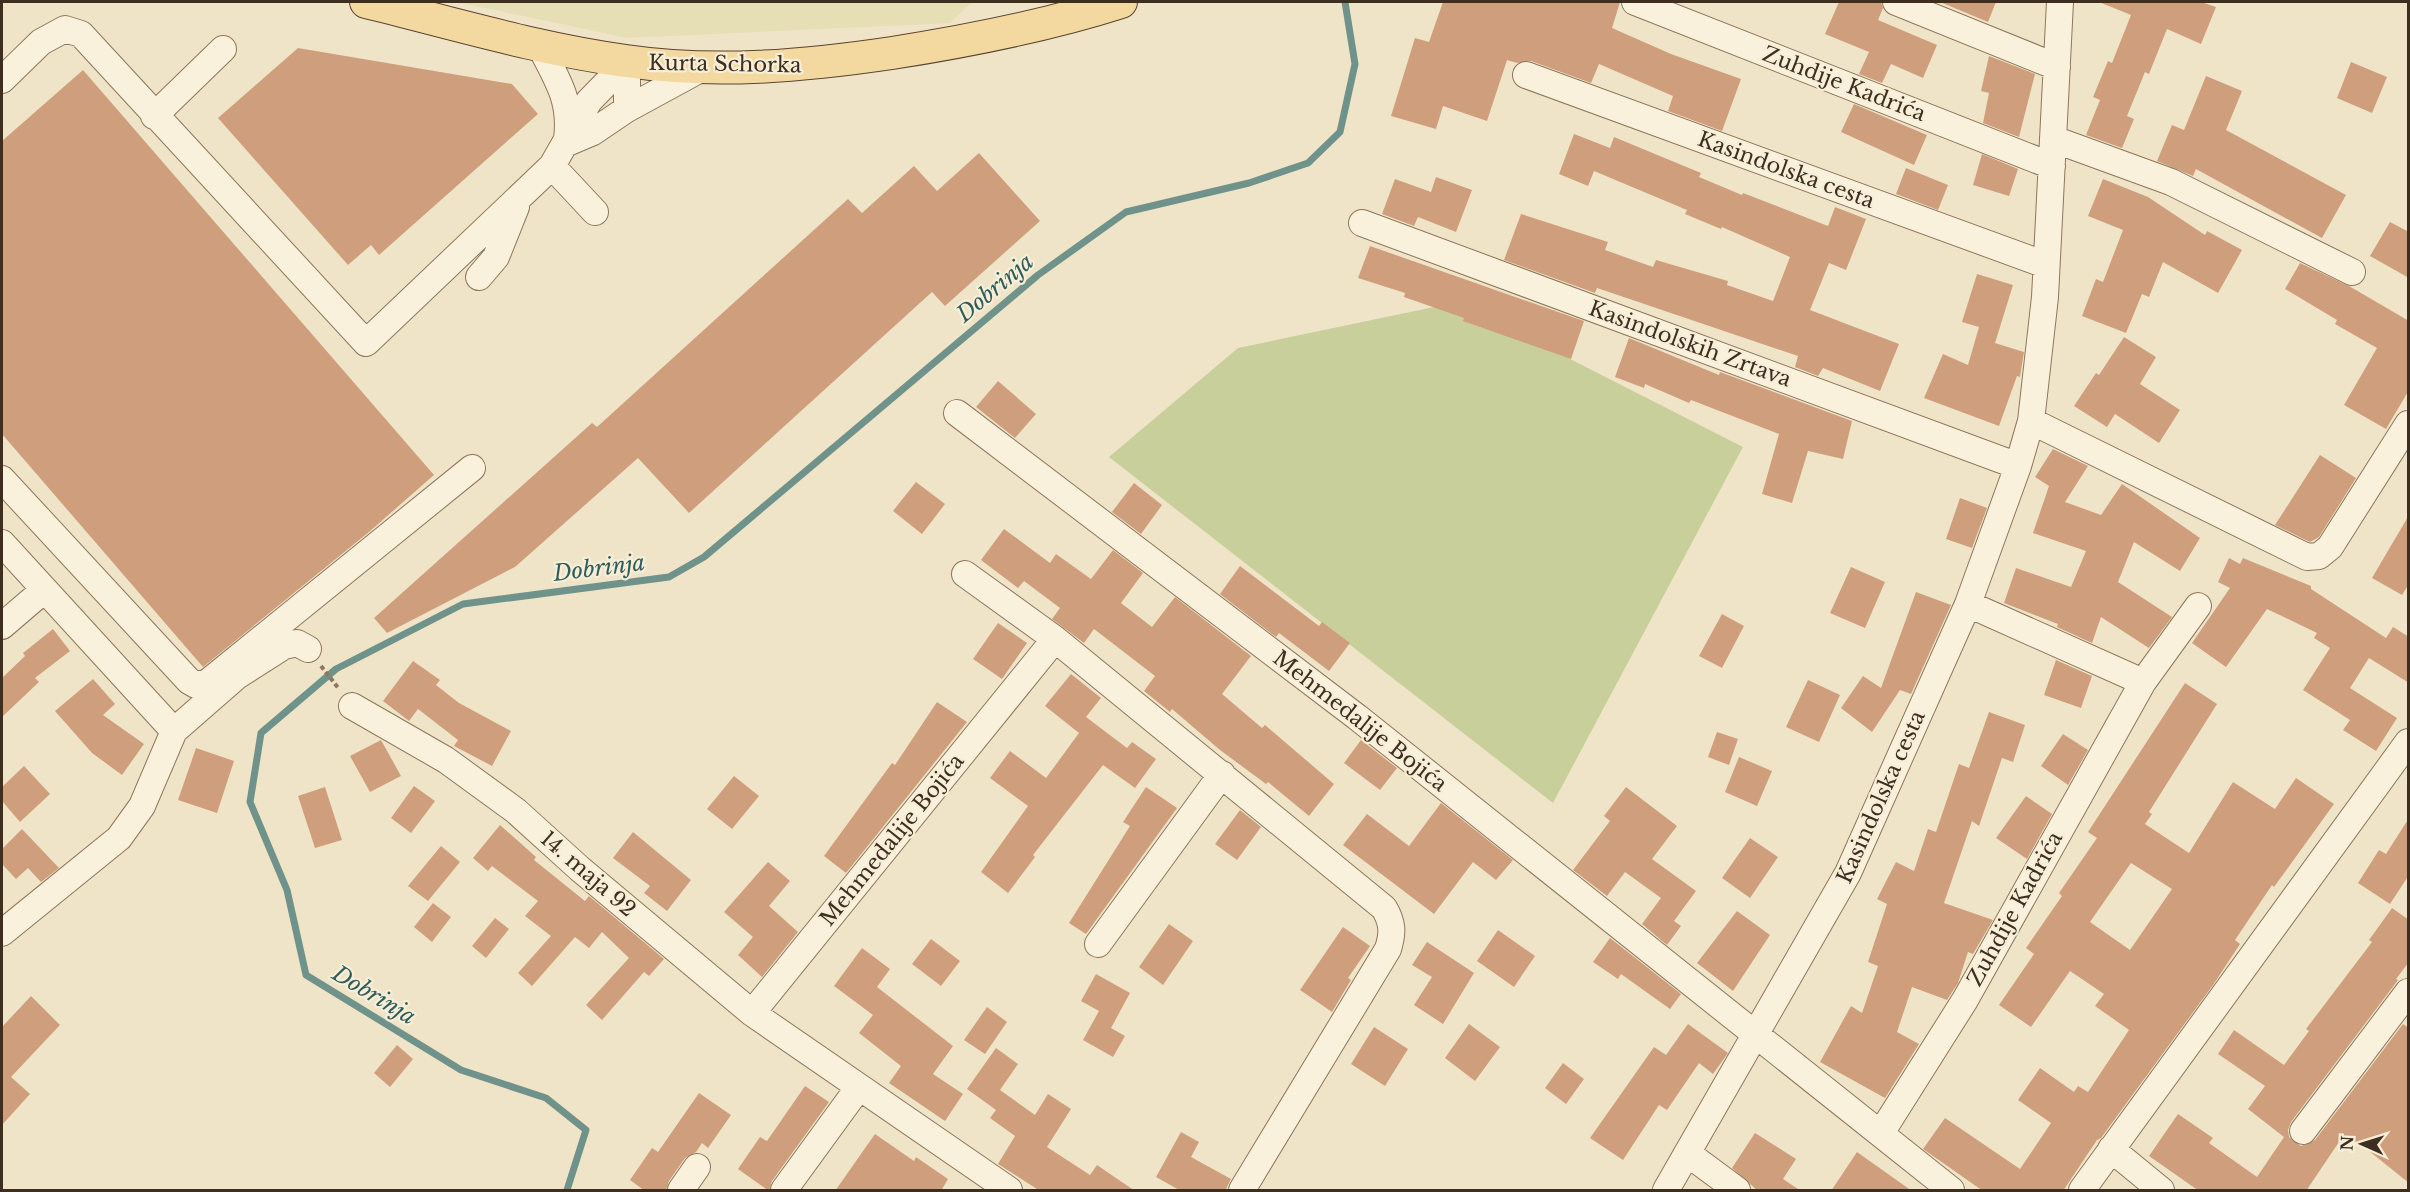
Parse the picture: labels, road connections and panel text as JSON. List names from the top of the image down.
{
  "streets": {
    "main road": ["Kurta Schorka"],
    "street": [
      "Zuhdije Kadrića",
      "Kasindolska cesta",
      "Kasindolskih Zrtava",
      "Mehmedalije Bojića",
      "14. maja 92"
    ]
  },
  "crossings": [
    ["Zuhdije Kadrića", "Kasindolska cesta"],
    ["Kasindolska cesta", "Kasindolskih Zrtava"],
    ["Kasindolska cesta", "Mehmedalije Bojića"],
    ["Mehmedalije Bojića", "14. maja 92"]
  ],
  "water": ["Dobrinja"],
  "north": "left"
}
